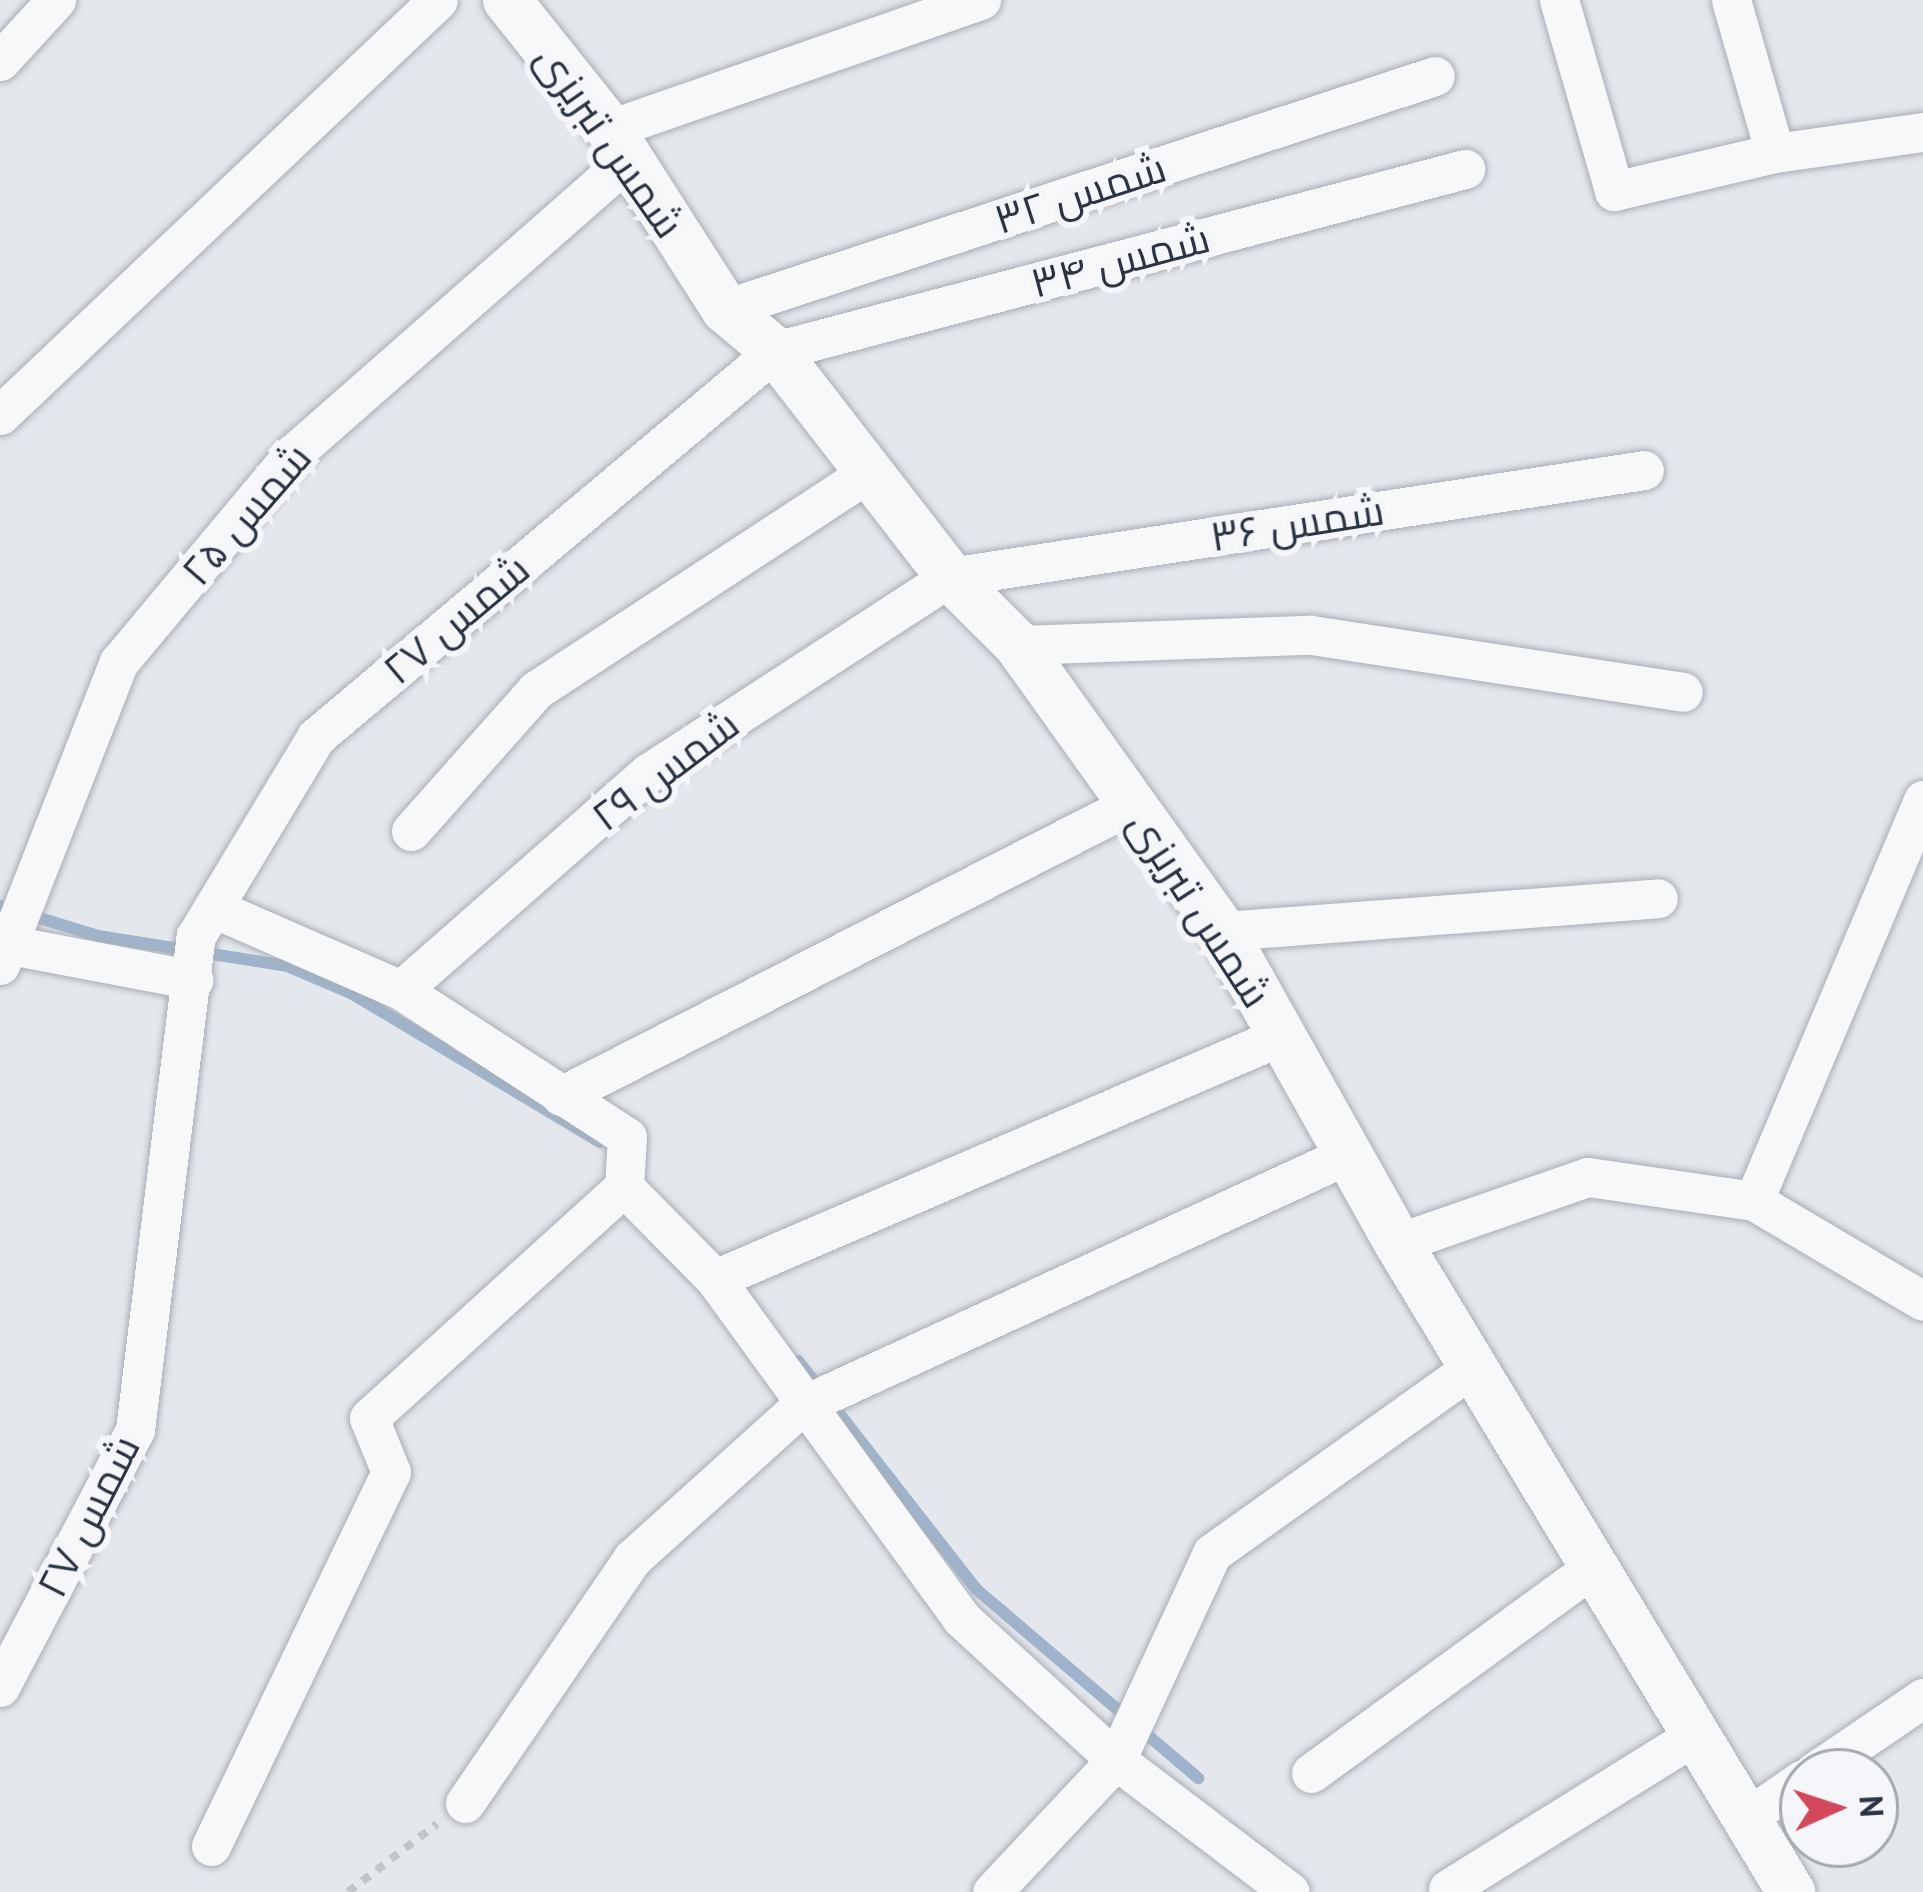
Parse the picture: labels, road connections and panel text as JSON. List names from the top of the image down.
{
  "streets": {
    "street": [
      "شمس تبریزی",
      "شمس ۳۲",
      "شمس ۳۴",
      "شمس ۲۵",
      "شمس ۳۶",
      "شمس ۲۷",
      "شمس ۲۹"
    ]
  },
  "crossings": [
    ["شمس تبریزی", "شمس ۳۲"],
    ["شمس تبریزی", "شمس ۳۴"],
    ["شمس تبریزی", "شمس ۲۵"],
    ["شمس تبریزی", "شمس ۳۶"],
    ["شمس تبریزی", "شمس ۲۷"],
    ["شمس تبریزی", "شمس ۲۹"],
    ["شمس ۳۴", "شمس ۲۷"],
    ["شمس ۳۶", "شمس ۲۹"]
  ],
  "north": "right"
}
